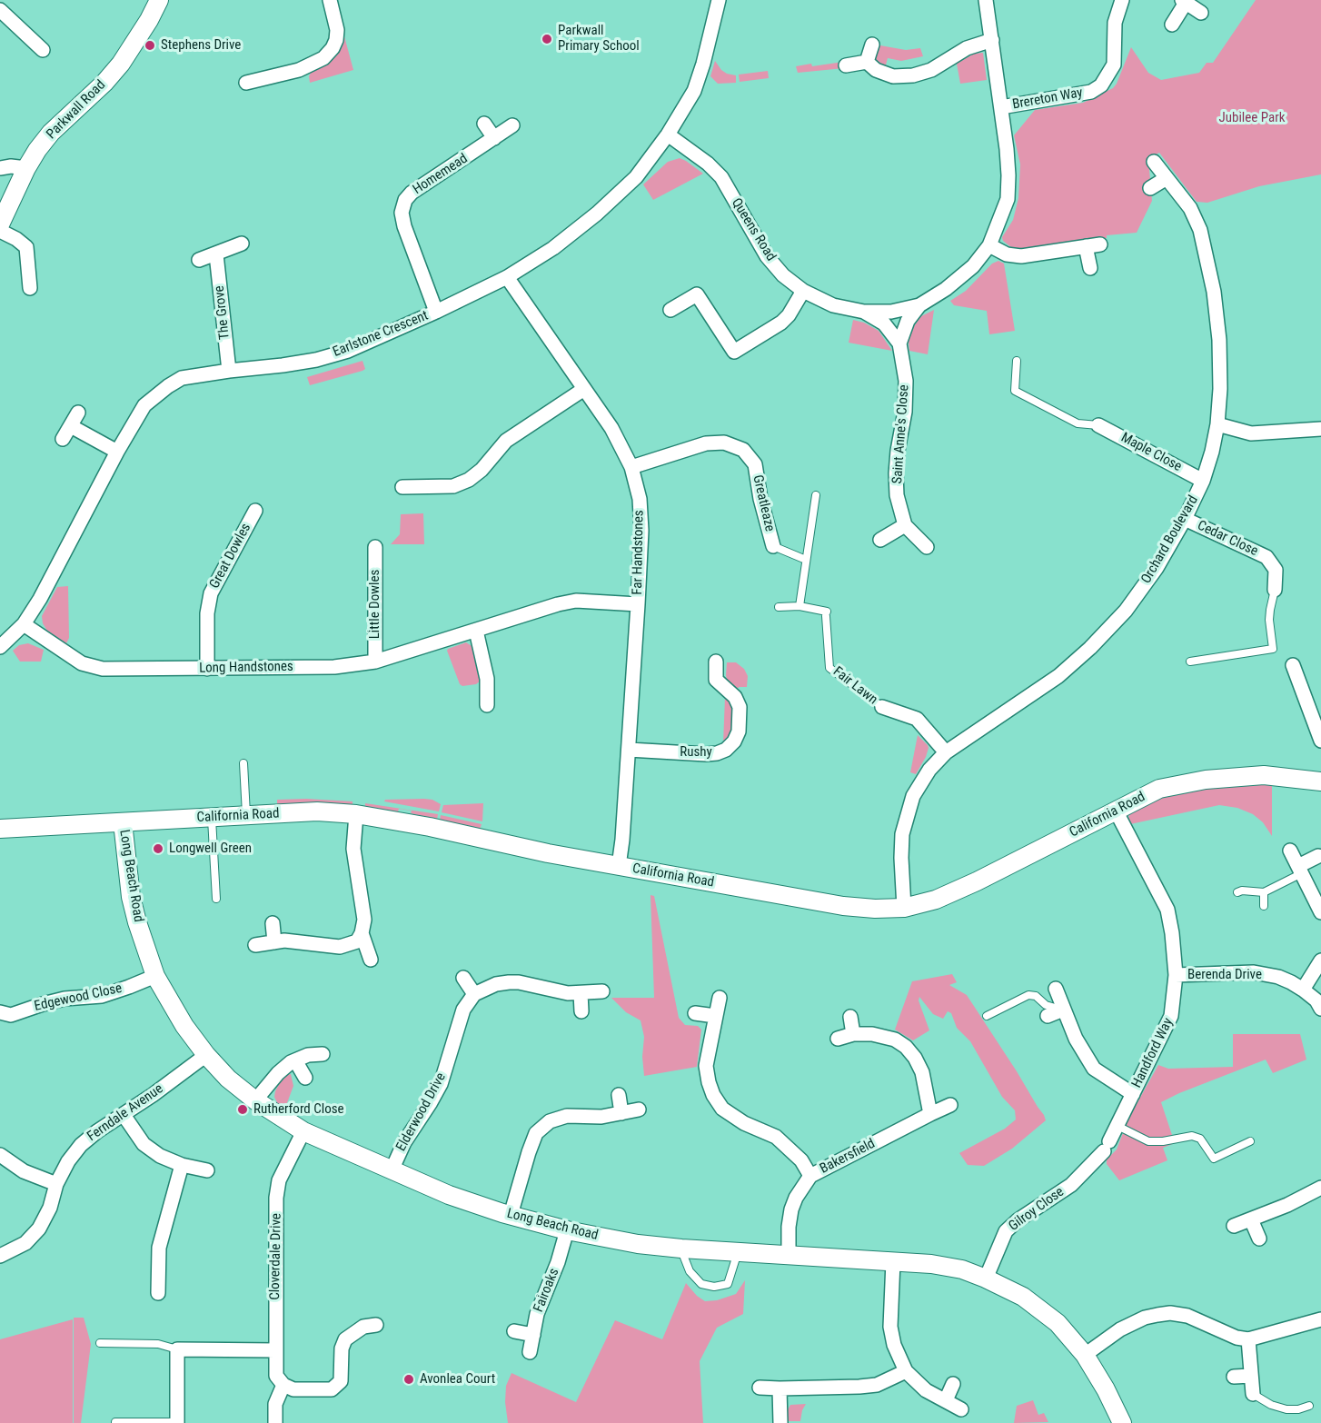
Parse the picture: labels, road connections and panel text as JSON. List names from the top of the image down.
{
  "streets": {
    "street": [
      "Brereton Way",
      "Parkwall Road",
      "Homemead",
      "Queens Road",
      "The Grove",
      "Earlstone Crescent",
      "Saint Anne's Close",
      "Maple Close",
      "Greatleaze",
      "Cedar Close",
      "Orchard Boulevard",
      "Far Handstones",
      "Great Dowles",
      "Little Dowles",
      "Long Handstones",
      "Fair Lawn",
      "Rushy",
      "California Road",
      "Long Beach Road",
      "Berenda Drive",
      "Edgewood Close",
      "Handford Way",
      "Elderwood Drive",
      "Ferndale Avenue",
      "Bakersfield",
      "Gilroy Close",
      "Cloverdale Drive",
      "Fairoaks"
    ]
  },
  "crossings": [
    ["Brereton Way", "Queens Road"],
    ["Homemead", "Earlstone Crescent"],
    ["Queens Road", "Earlstone Crescent"],
    ["Queens Road", "Saint Anne's Close"],
    ["The Grove", "Earlstone Crescent"],
    ["Earlstone Crescent", "Far Handstones"],
    ["Earlstone Crescent", "Long Handstones"],
    ["Maple Close", "Orchard Boulevard"],
    ["Greatleaze", "Far Handstones"],
    ["Cedar Close", "Orchard Boulevard"],
    ["Orchard Boulevard", "Fair Lawn"],
    ["Orchard Boulevard", "California Road"],
    ["Far Handstones", "Long Handstones"],
    ["Far Handstones", "Rushy"],
    ["Far Handstones", "California Road"],
    ["Great Dowles", "Long Handstones"],
    ["Little Dowles", "Long Handstones"],
    ["California Road", "Long Beach Road"],
    ["California Road", "Handford Way"],
    ["Long Beach Road", "Edgewood Close"],
    ["Long Beach Road", "Elderwood Drive"],
    ["Long Beach Road", "Ferndale Avenue"],
    ["Long Beach Road", "Bakersfield"],
    ["Long Beach Road", "Gilroy Close"],
    ["Long Beach Road", "Cloverdale Drive"],
    ["Long Beach Road", "Fairoaks"],
    ["Berenda Drive", "Handford Way"],
    ["Handford Way", "Gilroy Close"]
  ],
  "parks": ["Jubilee Park"],
  "places": [
    "Parkwall Primary School",
    "Stephens Drive",
    "Longwell Green",
    "Rutherford Close",
    "Avonlea Court"
  ]
}
